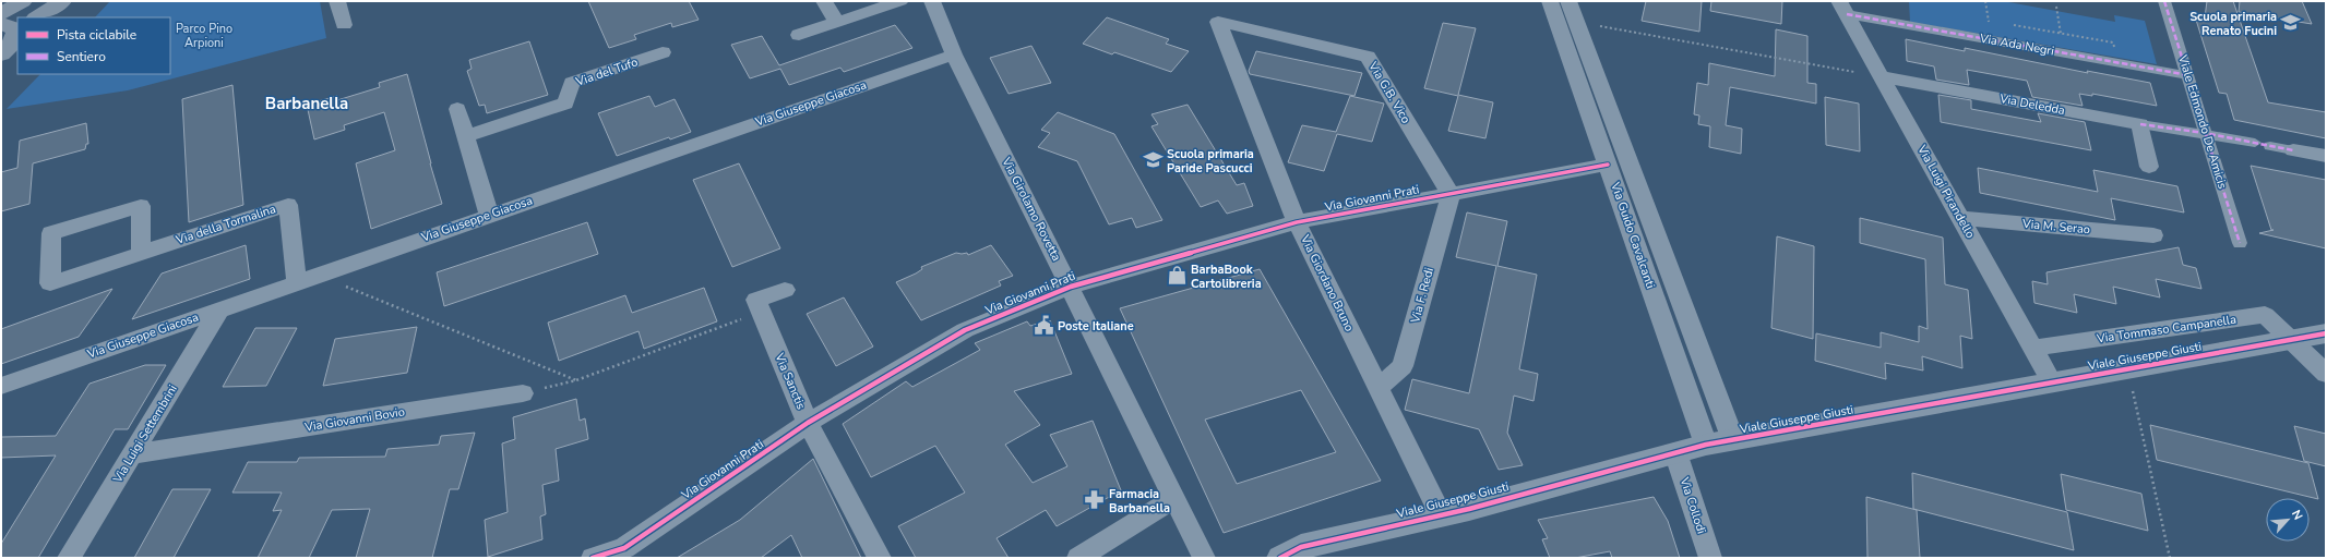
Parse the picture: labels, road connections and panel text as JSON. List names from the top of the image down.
{
  "streets": {
    "street": [
      "Via Ada Negri",
      "Via del Tufo",
      "Via G.B. Vico",
      "Via Giuseppe Giacosa",
      "Via Deledda",
      "Viale Edmondo De Amicis",
      "Via Luigi Pirandello",
      "Via Giovanni Prati",
      "Via Girolamo Rovetta",
      "Via della Tormalina",
      "Via M. Serao",
      "Via Guido Cavalcanti",
      "Via Giordano Bruno",
      "Via F. Redi",
      "Via Tommaso Campanella",
      "Viale Giuseppe Giusti",
      "Via Sanctis",
      "Via Giovanni Bovio",
      "Via Luigi Settembrini",
      "Via Collodi"
    ]
  },
  "crossings": [
    ["Via Ada Negri", "Viale Edmondo De Amicis"],
    ["Via Ada Negri", "Via Luigi Pirandello"],
    ["Via G.B. Vico", "Via Giovanni Prati"],
    ["Via G.B. Vico", "Via Giordano Bruno"],
    ["Via G.B. Vico", "Via F. Redi"],
    ["Via Giuseppe Giacosa", "Via Girolamo Rovetta"],
    ["Via Giuseppe Giacosa", "Via della Tormalina"],
    ["Via Giuseppe Giacosa", "Via Luigi Settembrini"],
    ["Via Deledda", "Via Luigi Pirandello"],
    ["Via Luigi Pirandello", "Via M. Serao"],
    ["Via Luigi Pirandello", "Via Tommaso Campanella"],
    ["Via Luigi Pirandello", "Viale Giuseppe Giusti"],
    ["Via Giovanni Prati", "Via Girolamo Rovetta"],
    ["Via Giovanni Prati", "Via Guido Cavalcanti"],
    ["Via Giovanni Prati", "Via Giordano Bruno"],
    ["Via Giovanni Prati", "Via F. Redi"],
    ["Via Giovanni Prati", "Via Sanctis"],
    ["Via Guido Cavalcanti", "Viale Giuseppe Giusti"],
    ["Via Giordano Bruno", "Via F. Redi"],
    ["Via Giordano Bruno", "Viale Giuseppe Giusti"],
    ["Via Tommaso Campanella", "Viale Giuseppe Giusti"],
    ["Viale Giuseppe Giusti", "Via Collodi"],
    ["Via Giovanni Bovio", "Via Luigi Settembrini"]
  ],
  "districts": ["Barbanella"],
  "parks": ["Parco Pino Arpioni"],
  "places": {
    "school or university": ["Scuola primaria Renato Fucini", "Scuola primaria Paride Pascucci"],
    "shop": ["BarbaBook Cartolibreria"],
    "public building": ["Poste Italiane"],
    "pharmacy": ["Farmacia Barbanella"]
  },
  "legend": ["Pista ciclabile", "Sentiero"],
  "north": "top right"
}
